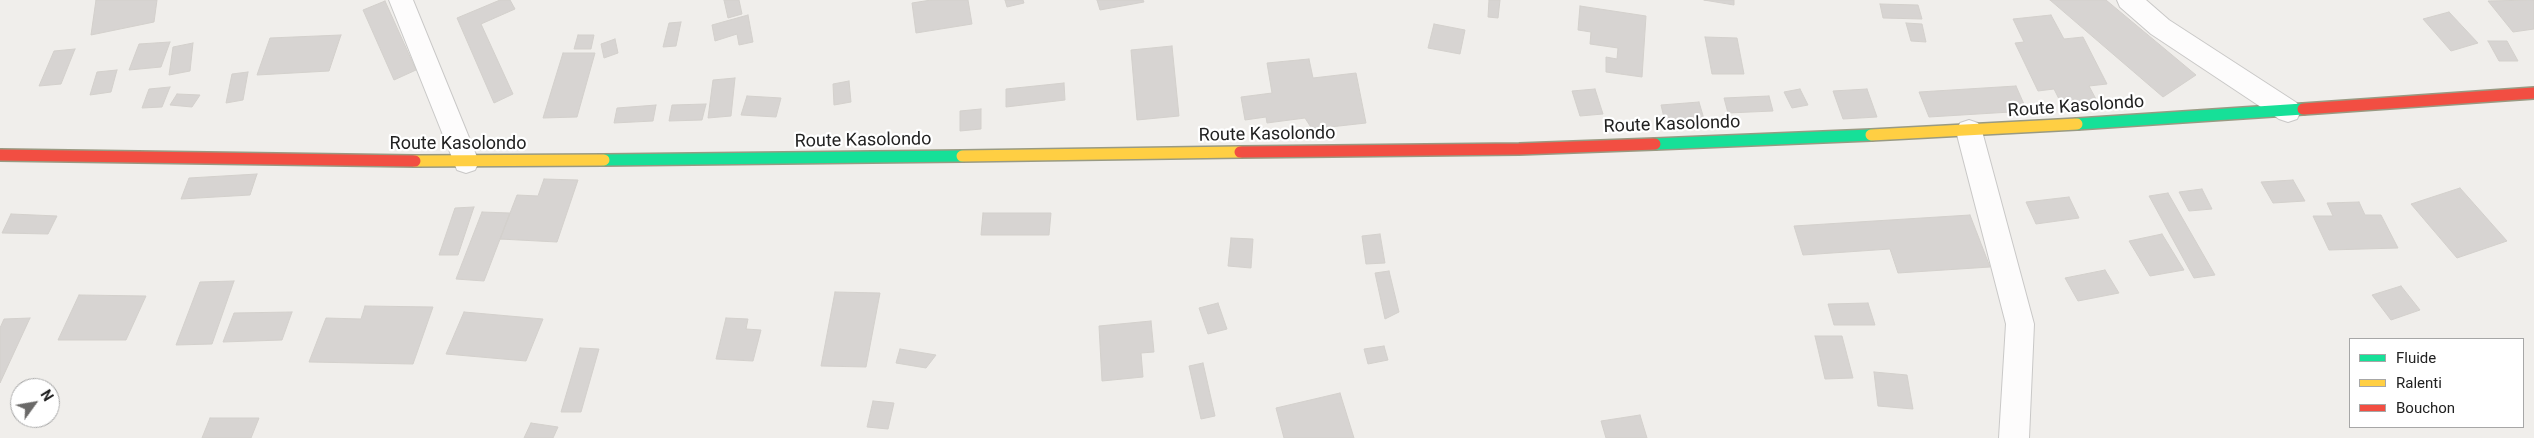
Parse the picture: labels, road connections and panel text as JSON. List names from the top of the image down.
{
  "streets": {
    "street": ["Route Kasolondo"]
  },
  "legend": ["Fluide", "Ralenti", "Bouchon"],
  "north": "top right"
}
